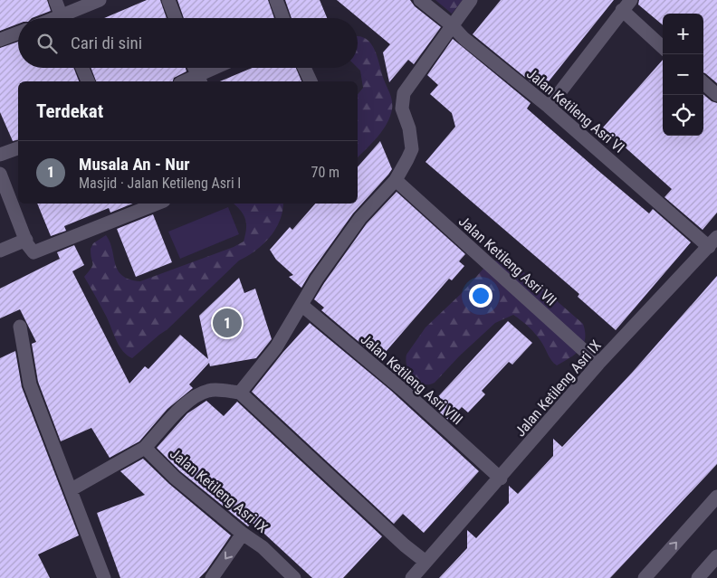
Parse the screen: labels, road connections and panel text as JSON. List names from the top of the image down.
{
  "streets": {
    "street": [
      "Jalan Ketileng Asri VI",
      "Jalan Ketileng Asri VII",
      "Jalan Ketileng Asri VIII",
      "Jalan Ketileng Asri IX"
    ]
  },
  "crossings": [
    ["Jalan Ketileng Asri VI", "Jalan Ketileng Asri IX"],
    ["Jalan Ketileng Asri VII", "Jalan Ketileng Asri IX"],
    ["Jalan Ketileng Asri VIII", "Jalan Ketileng Asri IX"]
  ],
  "page": {
    "map_buttons": ["+", "−"],
    "search": "Cari di sini",
    "heading": "Terdekat",
    "list": [
      {
        "mark": "1",
        "name": "Musala An - Nur",
        "note": "Masjid · Jalan Ketileng Asri I",
        "value": "70 m"
      }
    ],
    "pins": "1"
  }
}
